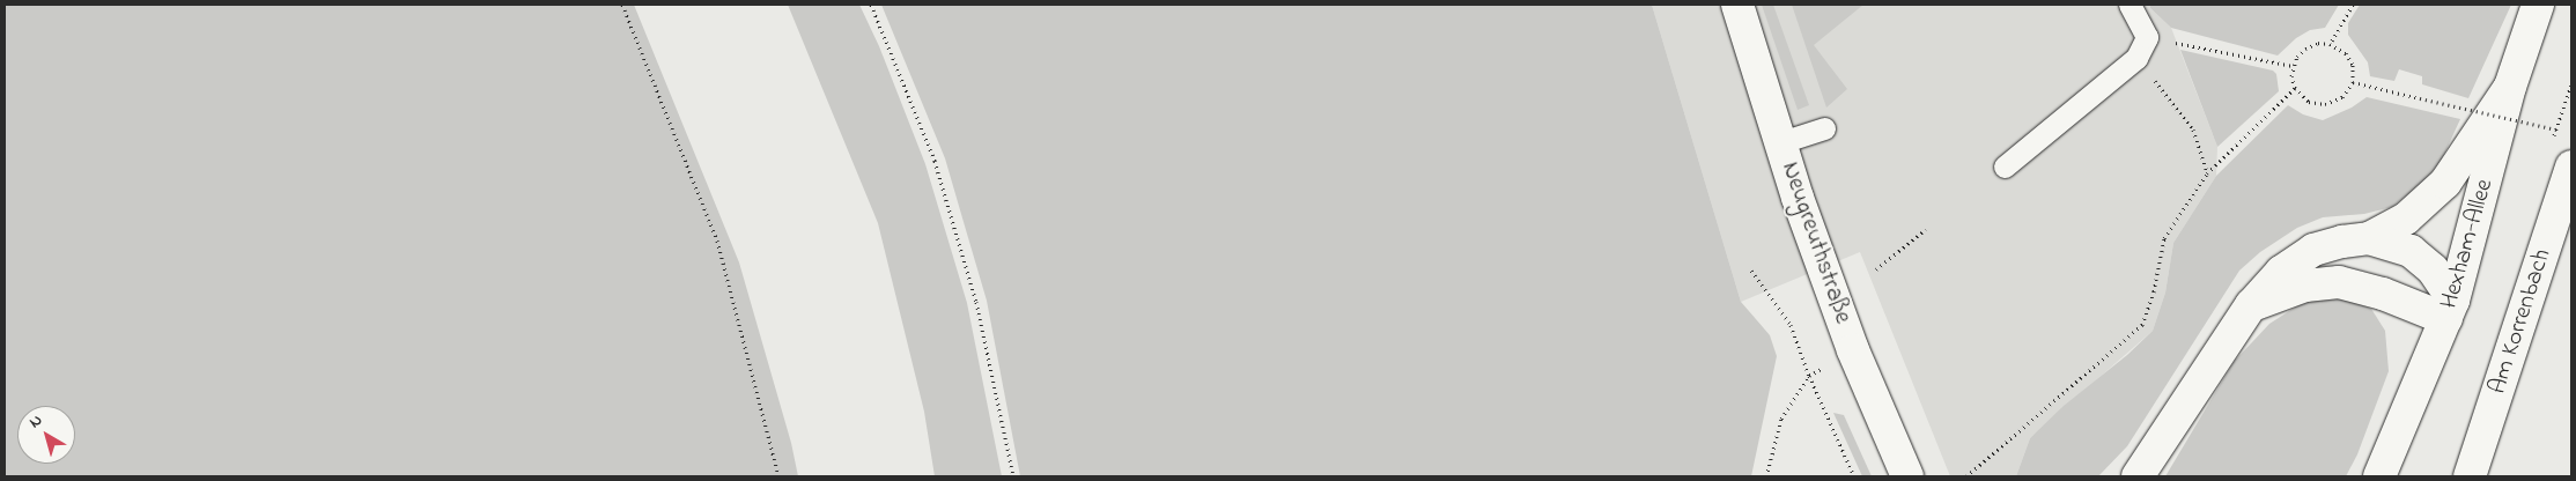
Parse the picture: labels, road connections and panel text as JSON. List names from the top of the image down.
{
  "streets": {
    "street": ["Neugreuthstraße", "Hexham-Allee", "Am Korrenbach"]
  },
  "north": "top left"
}
